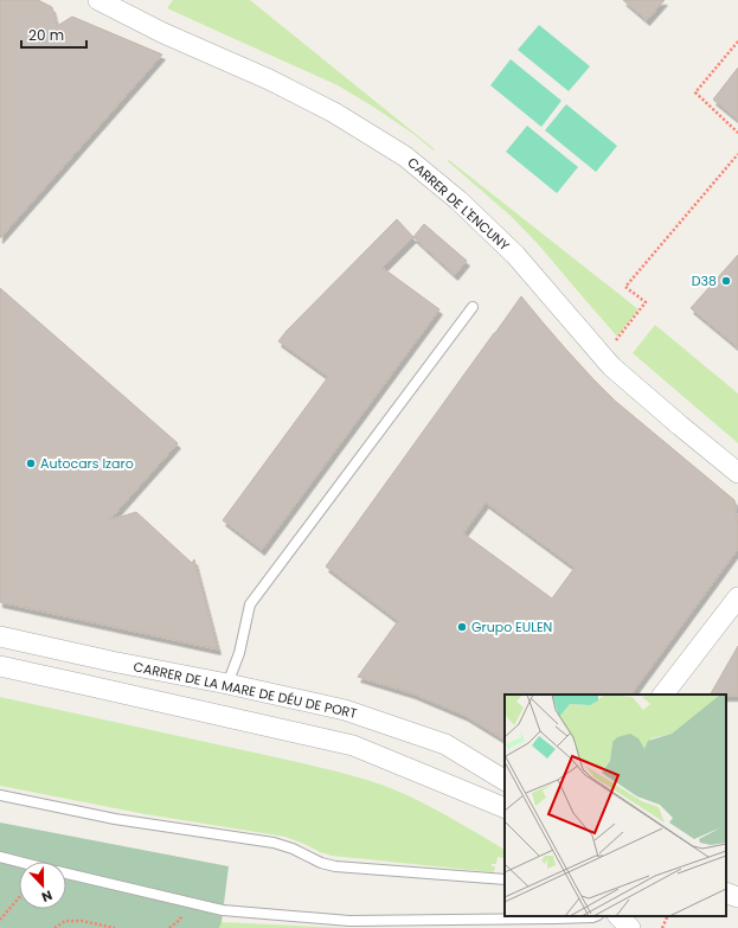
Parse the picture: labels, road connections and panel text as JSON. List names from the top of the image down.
{
  "streets": {
    "street": ["CARRER DE L'ENCUNY", "CARRER DE LA MARE DE DÉU DE PORT"]
  },
  "places": ["D38", "Autocars Izaro", "Grupo EULEN"],
  "scale_bar": "20 m",
  "north": "bottom"
}
